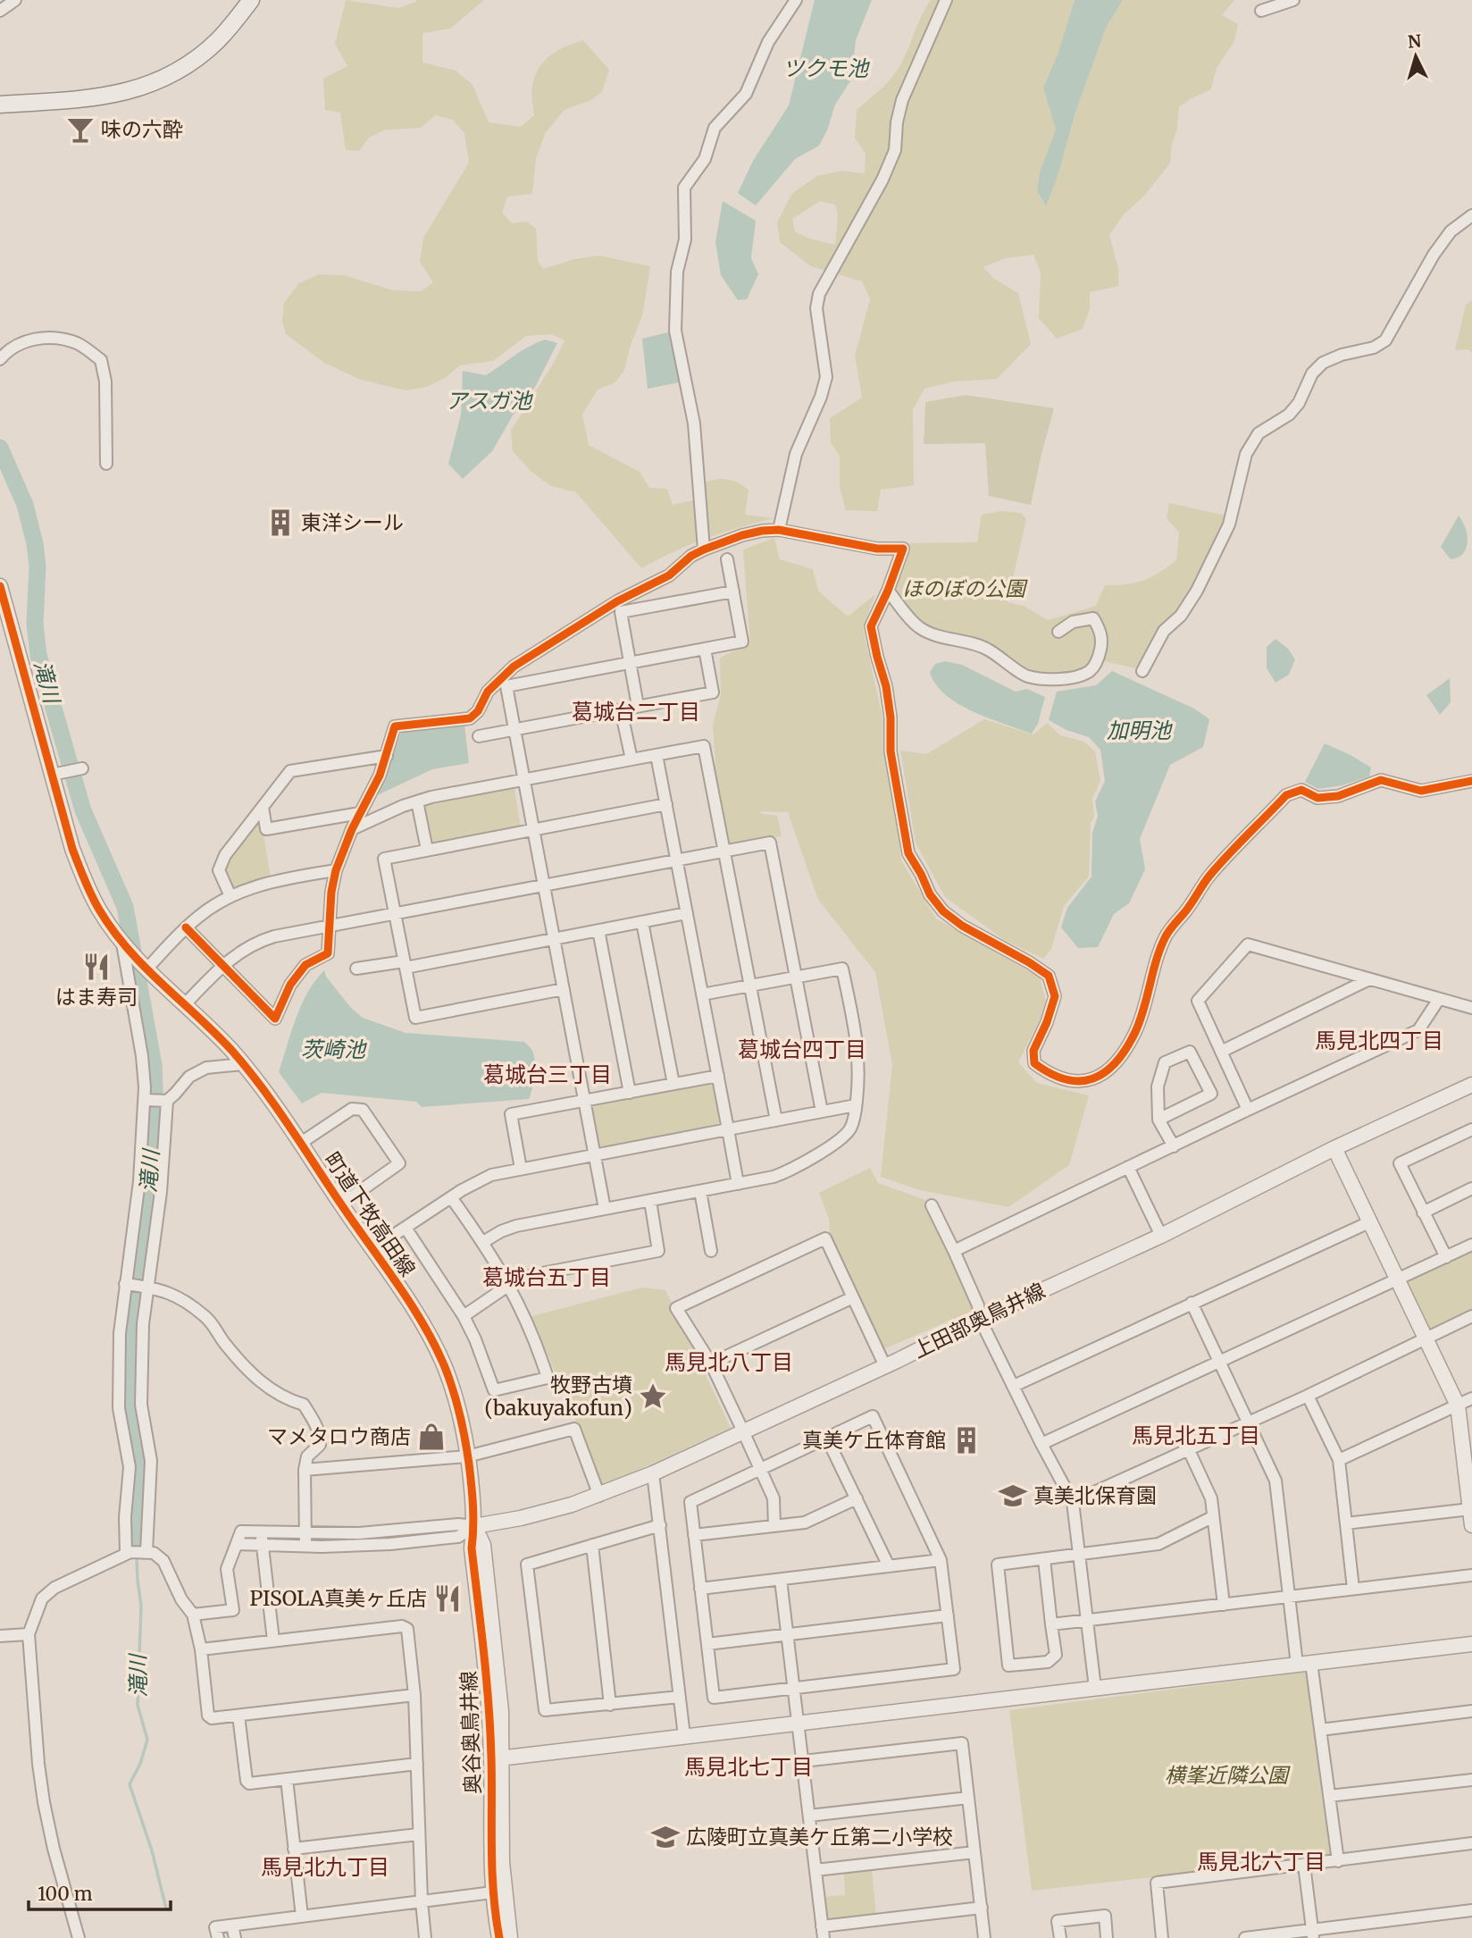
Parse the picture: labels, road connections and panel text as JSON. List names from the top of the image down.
{
  "streets": {
    "street": ["町道下牧高田線", "上田部奥鳥井線", "奥谷奥鳥井線"]
  },
  "crossings": [
    ["町道下牧高田線", "上田部奥鳥井線"],
    ["町道下牧高田線", "奥谷奥鳥井線"],
    ["上田部奥鳥井線", "奥谷奥鳥井線"]
  ],
  "districts": [
    "葛城台二丁目",
    "馬見北四丁目",
    "葛城台四丁目",
    "葛城台三丁目",
    "葛城台五丁目",
    "馬見北八丁目",
    "馬見北五丁目",
    "馬見北七丁目",
    "馬見北六丁目",
    "馬見北九丁目"
  ],
  "water": [
    "ツクモ池",
    "アスガ池",
    "滝川",
    "加明池",
    "茨崎池"
  ],
  "parks": ["ほのぼの公園", "横峯近隣公園"],
  "places": {
    "bar": ["味の六酔"],
    "building": ["東洋シール", "真美ケ丘体育館"],
    "restaurant": ["はま寿司", "PISOLA真美ヶ丘店"],
    "place": ["牧野古墳 (bakuyakofun)"],
    "shop": ["マメタロウ商店"],
    "school or university": ["真美北保育園", "広陵町立真美ケ丘第二小学校"]
  },
  "scale_bar": "100 m",
  "north": "top"
}
